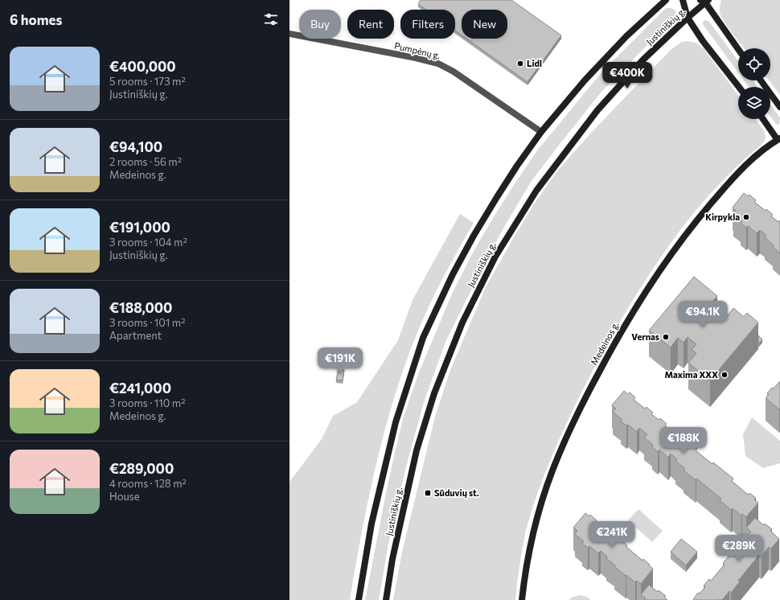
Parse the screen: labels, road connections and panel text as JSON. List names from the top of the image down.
{
  "streets": {
    "main road": ["Justiniškių g.", "Medeinos g."],
    "street": ["Pumpėnų g."]
  },
  "crossings": [
    ["Justiniškių g.", "Pumpėnų g."]
  ],
  "places": {
    "other": [
      "Lidl",
      "Kirpykla",
      "Vernas",
      "Maxima XXX"
    ],
    "transit": ["Sūduvių st."]
  },
  "page": {
    "heading": "6 homes",
    "chip": [
      "Buy",
      "Rent",
      "Filters",
      "New"
    ],
    "list": [
      {
        "name": "€400,000",
        "note": "5 rooms · 173 m² · Justiniškių g."
      },
      {
        "name": "€94,100",
        "note": "2 rooms · 56 m² · Medeinos g."
      },
      {
        "name": "€191,000",
        "note": "3 rooms · 104 m² · Justiniškių g."
      },
      {
        "name": "€188,000",
        "note": "3 rooms · 101 m² · Apartment"
      },
      {
        "name": "€241,000",
        "note": "3 rooms · 110 m² · Medeinos g."
      },
      {
        "name": "€289,000",
        "note": "4 rooms · 128 m² · House"
      }
    ],
    "price": [
      "€400K",
      "€94.1K",
      "€191K",
      "€188K",
      "€241K",
      "€289K"
    ]
  }
}
